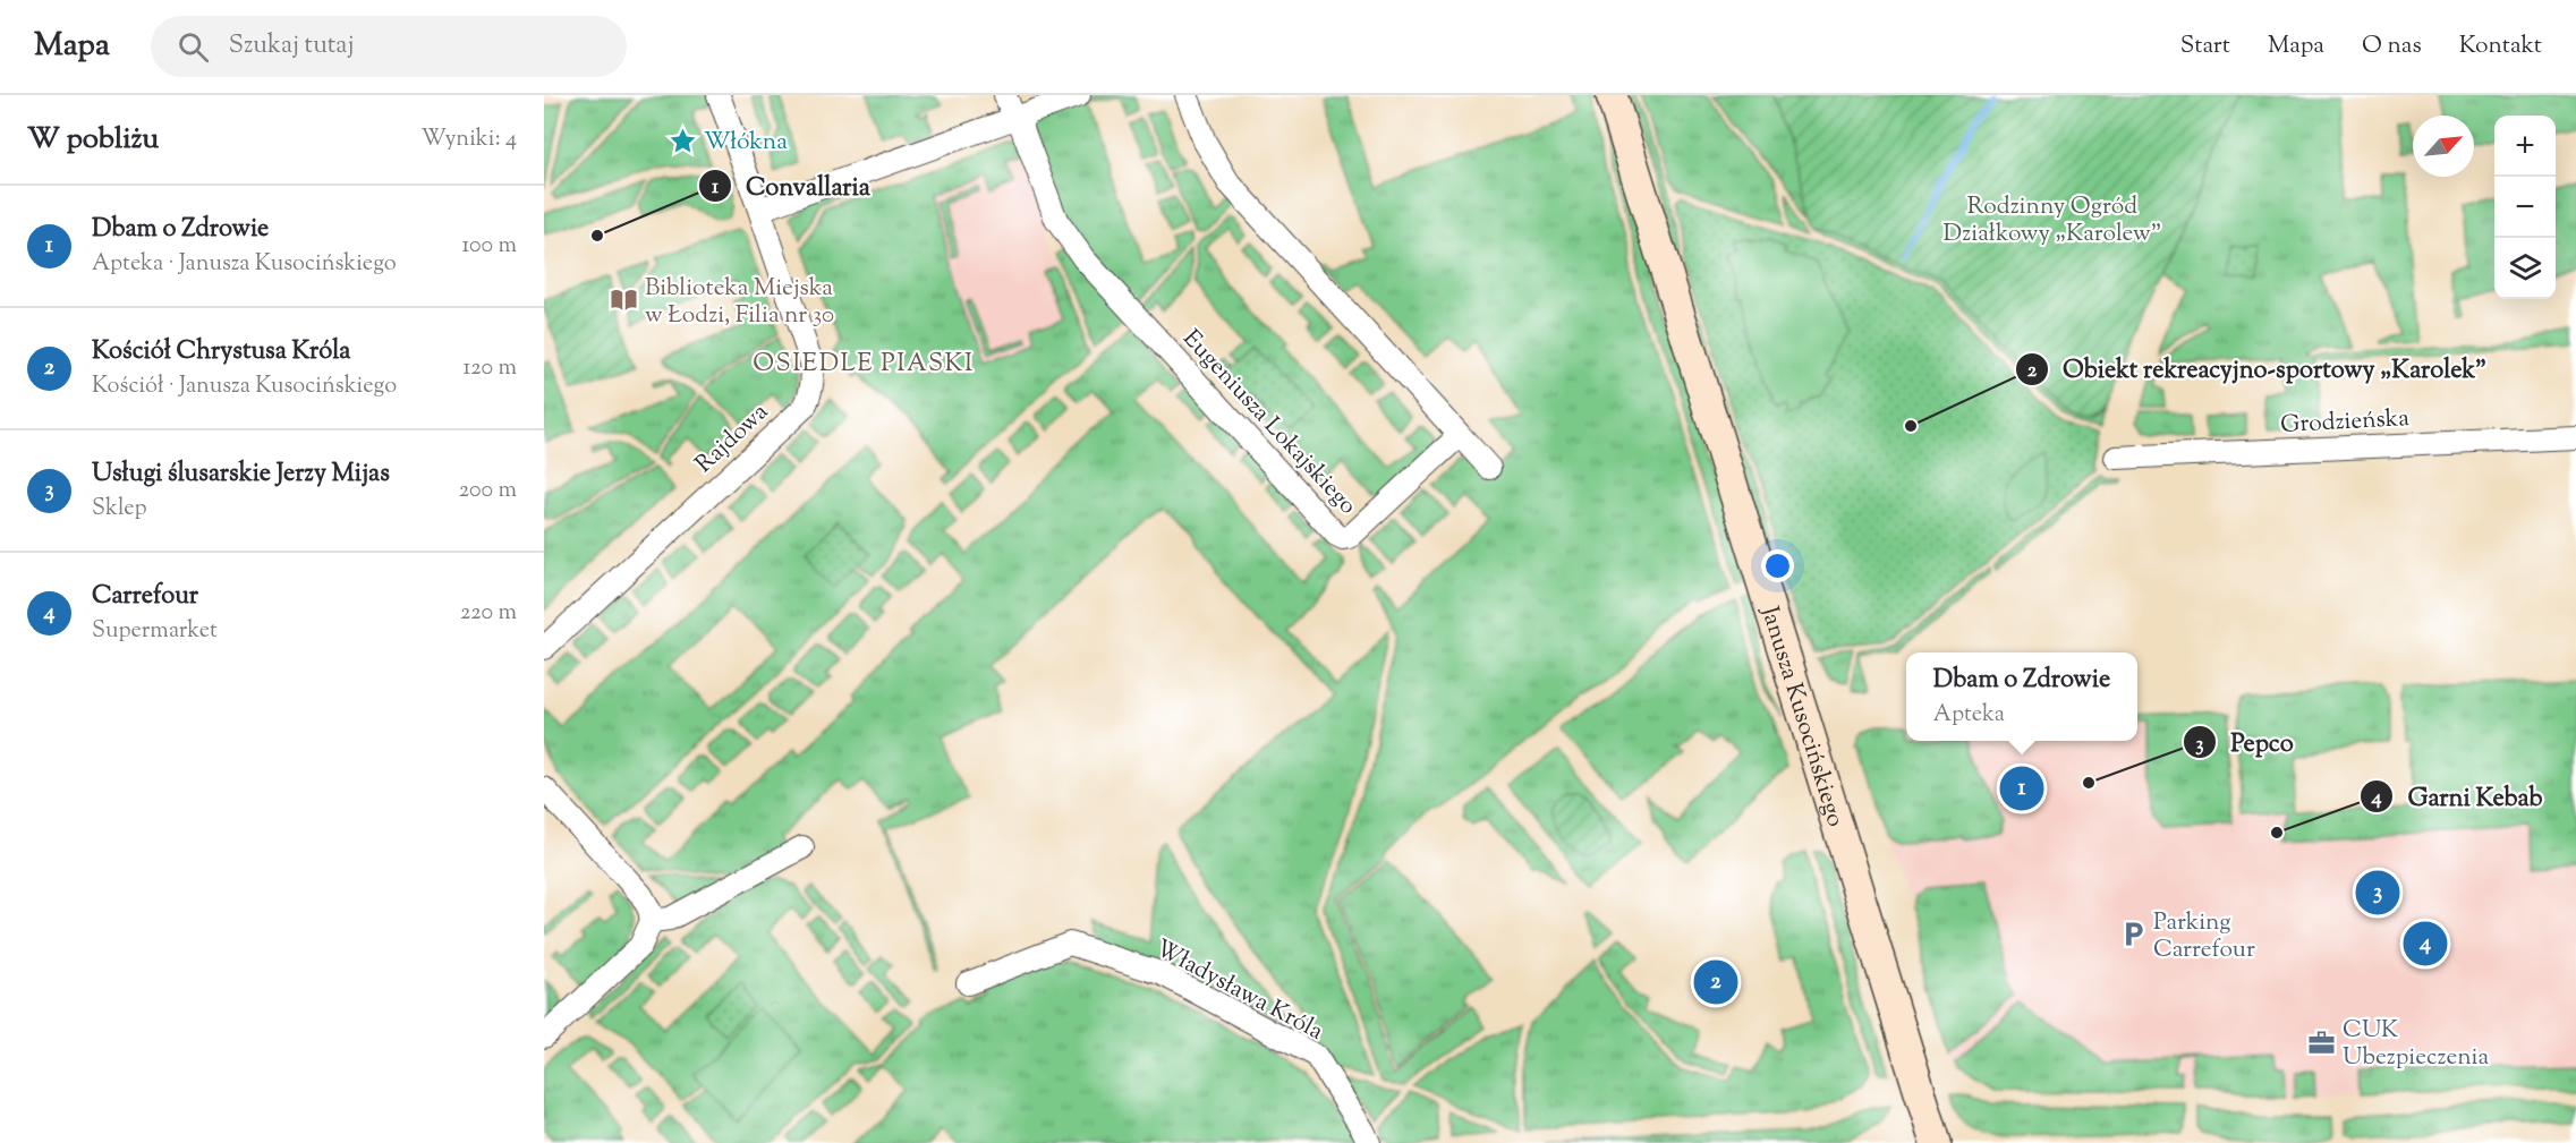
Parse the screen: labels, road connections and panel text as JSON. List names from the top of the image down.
{
  "streets": {
    "street": [
      "Grodzieńska",
      "Eugeniusza Lokajskiego",
      "Rajdowa",
      "Janusza Kusocińskiego",
      "Władysława Króla"
    ]
  },
  "districts": ["OSIEDLE PIASKI"],
  "parks": ["Rodzinny Ogród Działkowy „Karolew”"],
  "places": {
    "place": ["Włókna"],
    "other": [
      "Convallaria",
      "Obiekt rekreacyjno-sportowy „Karolek”",
      "Pepco",
      "Garni Kebab"
    ],
    "library": ["Biblioteka Miejska w Łodzi, Filia nr 30"],
    "parking": ["Parking Carrefour"],
    "office": ["CUK Ubezpieczenia"]
  },
  "north": "top right",
  "page": {
    "header": "Mapa",
    "search": "Szukaj tutaj",
    "nav": [
      "Start",
      "Mapa",
      "O nas",
      "Kontakt"
    ],
    "heading": ["W pobliżu", "Wyniki: 4"],
    "map_buttons": ["+", "−"],
    "list": [
      {
        "mark": "1",
        "name": "Dbam o Zdrowie",
        "note": "Apteka · Janusza Kusocińskiego",
        "value": "100 m"
      },
      {
        "mark": "2",
        "name": "Kościół Chrystusa Króla",
        "note": "Kościół · Janusza Kusocińskiego",
        "value": "120 m"
      },
      {
        "mark": "3",
        "name": "Usługi ślusarskie Jerzy Mijas",
        "note": "Sklep",
        "value": "200 m"
      },
      {
        "mark": "4",
        "name": "Carrefour",
        "note": "Supermarket",
        "value": "220 m"
      }
    ],
    "popup": ["Dbam o Zdrowie", "Apteka"],
    "pins": [
      "1",
      "3",
      "4",
      "2"
    ]
  }
}
